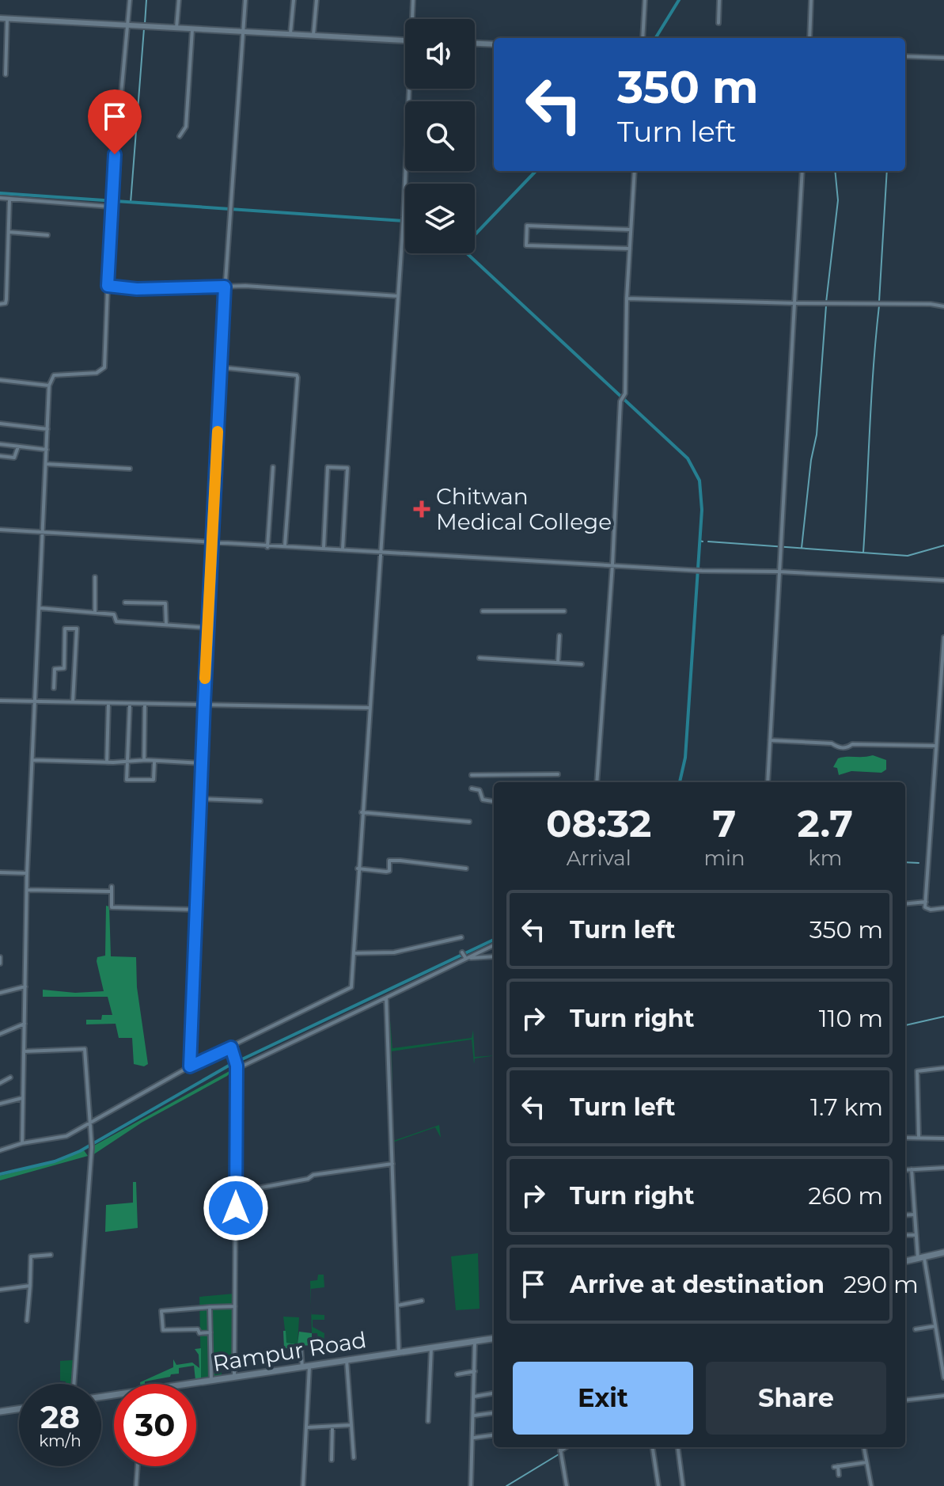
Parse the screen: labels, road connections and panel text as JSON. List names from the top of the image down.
{
  "streets": {
    "main road": ["Rampur Road"]
  },
  "places": {
    "health": ["Chitwan Medical College"]
  },
  "page": {
    "turn": ["350 m", "Turn left"],
    "eta": [
      "08:32",
      "Arrival",
      "7",
      "min",
      "2.7",
      "km"
    ],
    "list": [
      {
        "name": "Turn left",
        "value": "350 m"
      },
      {
        "name": "Turn right",
        "value": "110 m"
      },
      {
        "name": "Turn left",
        "value": "1.7 km"
      },
      {
        "name": "Turn right",
        "value": "260 m"
      },
      {
        "name": "Arrive at destination",
        "value": "290 m"
      }
    ],
    "buttons": ["Exit", "Share"],
    "speed": "28 km/h",
    "limit": "30"
  }
}
